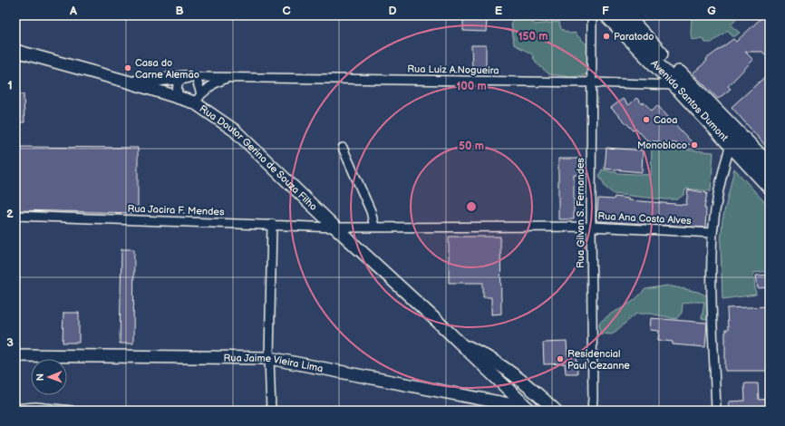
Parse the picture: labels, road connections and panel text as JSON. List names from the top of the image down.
{
  "streets": {
    "highway": ["Avenida Santos Dumont"],
    "main road": ["Rua Doutor Gerino de Souza Filho", "Rua Jaime Vieira Lima"],
    "street": [
      "Rua Luiz A.Nogueira",
      "Rua Jacira F. Mendes",
      "Rua Gilvan S. Fernandes",
      "Rua Ana Costa Alves"
    ]
  },
  "crossings": [
    ["Rua Luiz A.Nogueira", "Avenida Santos Dumont"],
    ["Rua Luiz A.Nogueira", "Rua Doutor Gerino de Souza Filho"],
    ["Rua Luiz A.Nogueira", "Rua Gilvan S. Fernandes"],
    ["Rua Doutor Gerino de Souza Filho", "Rua Jacira F. Mendes"],
    ["Rua Doutor Gerino de Souza Filho", "Rua Ana Costa Alves"],
    ["Rua Doutor Gerino de Souza Filho", "Rua Jaime Vieira Lima"],
    ["Rua Jacira F. Mendes", "Rua Ana Costa Alves"],
    ["Rua Gilvan S. Fernandes", "Rua Ana Costa Alves"]
  ],
  "places": [
    "Paratodo",
    "Casa do Carne Alemão",
    "Caoa",
    "Monobloco",
    "Residencial Paul Cezanne"
  ],
  "north": "left",
  "grid": {
    "columns": [
      "A",
      "B",
      "C",
      "D",
      "E",
      "F",
      "G"
    ],
    "rows": ["1", "2", "3"]
  },
  "rings": ["150 m", "100 m", "50 m"]
}
